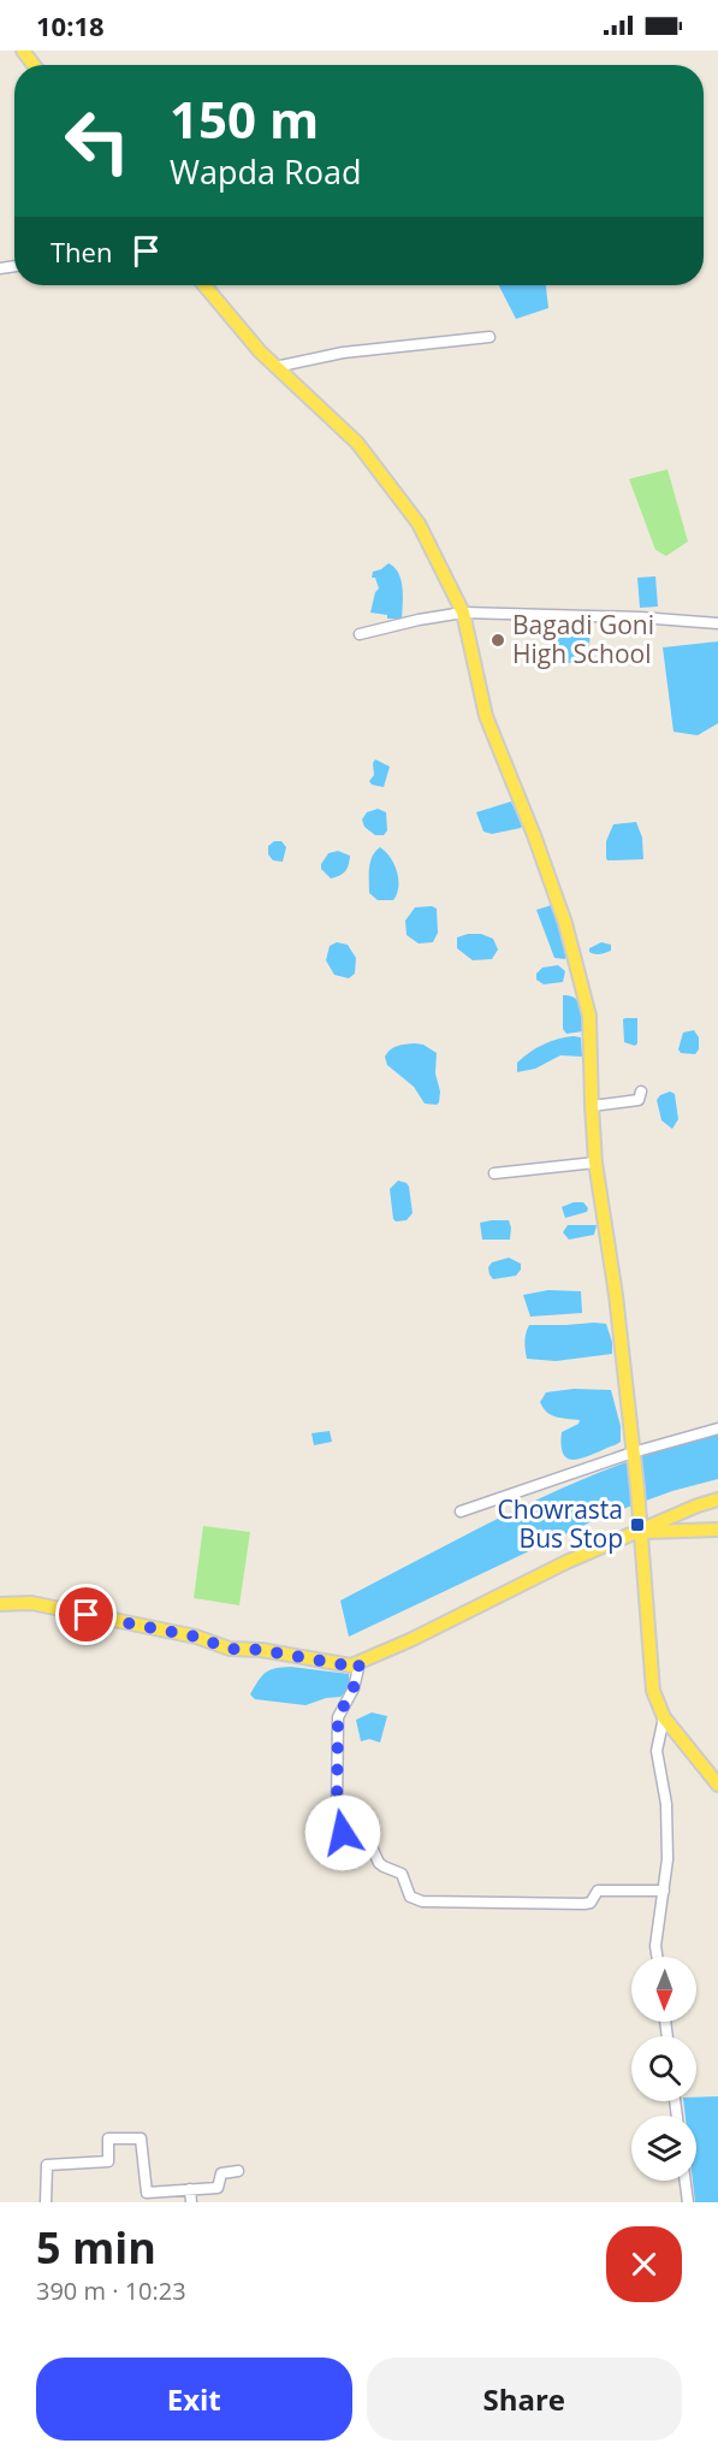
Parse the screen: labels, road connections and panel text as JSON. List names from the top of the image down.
{
  "places": {
    "other": ["Bagadi Goni High School"],
    "transit": ["Chowrasta Bus Stop"]
  },
  "north": "bottom",
  "page": {
    "status": "10:18",
    "turn": ["150 m", "Wapda Road"],
    "then": "Then",
    "heading": ["5 min", "390 m · 10:23"],
    "buttons": ["Exit", "Share"]
  }
}
